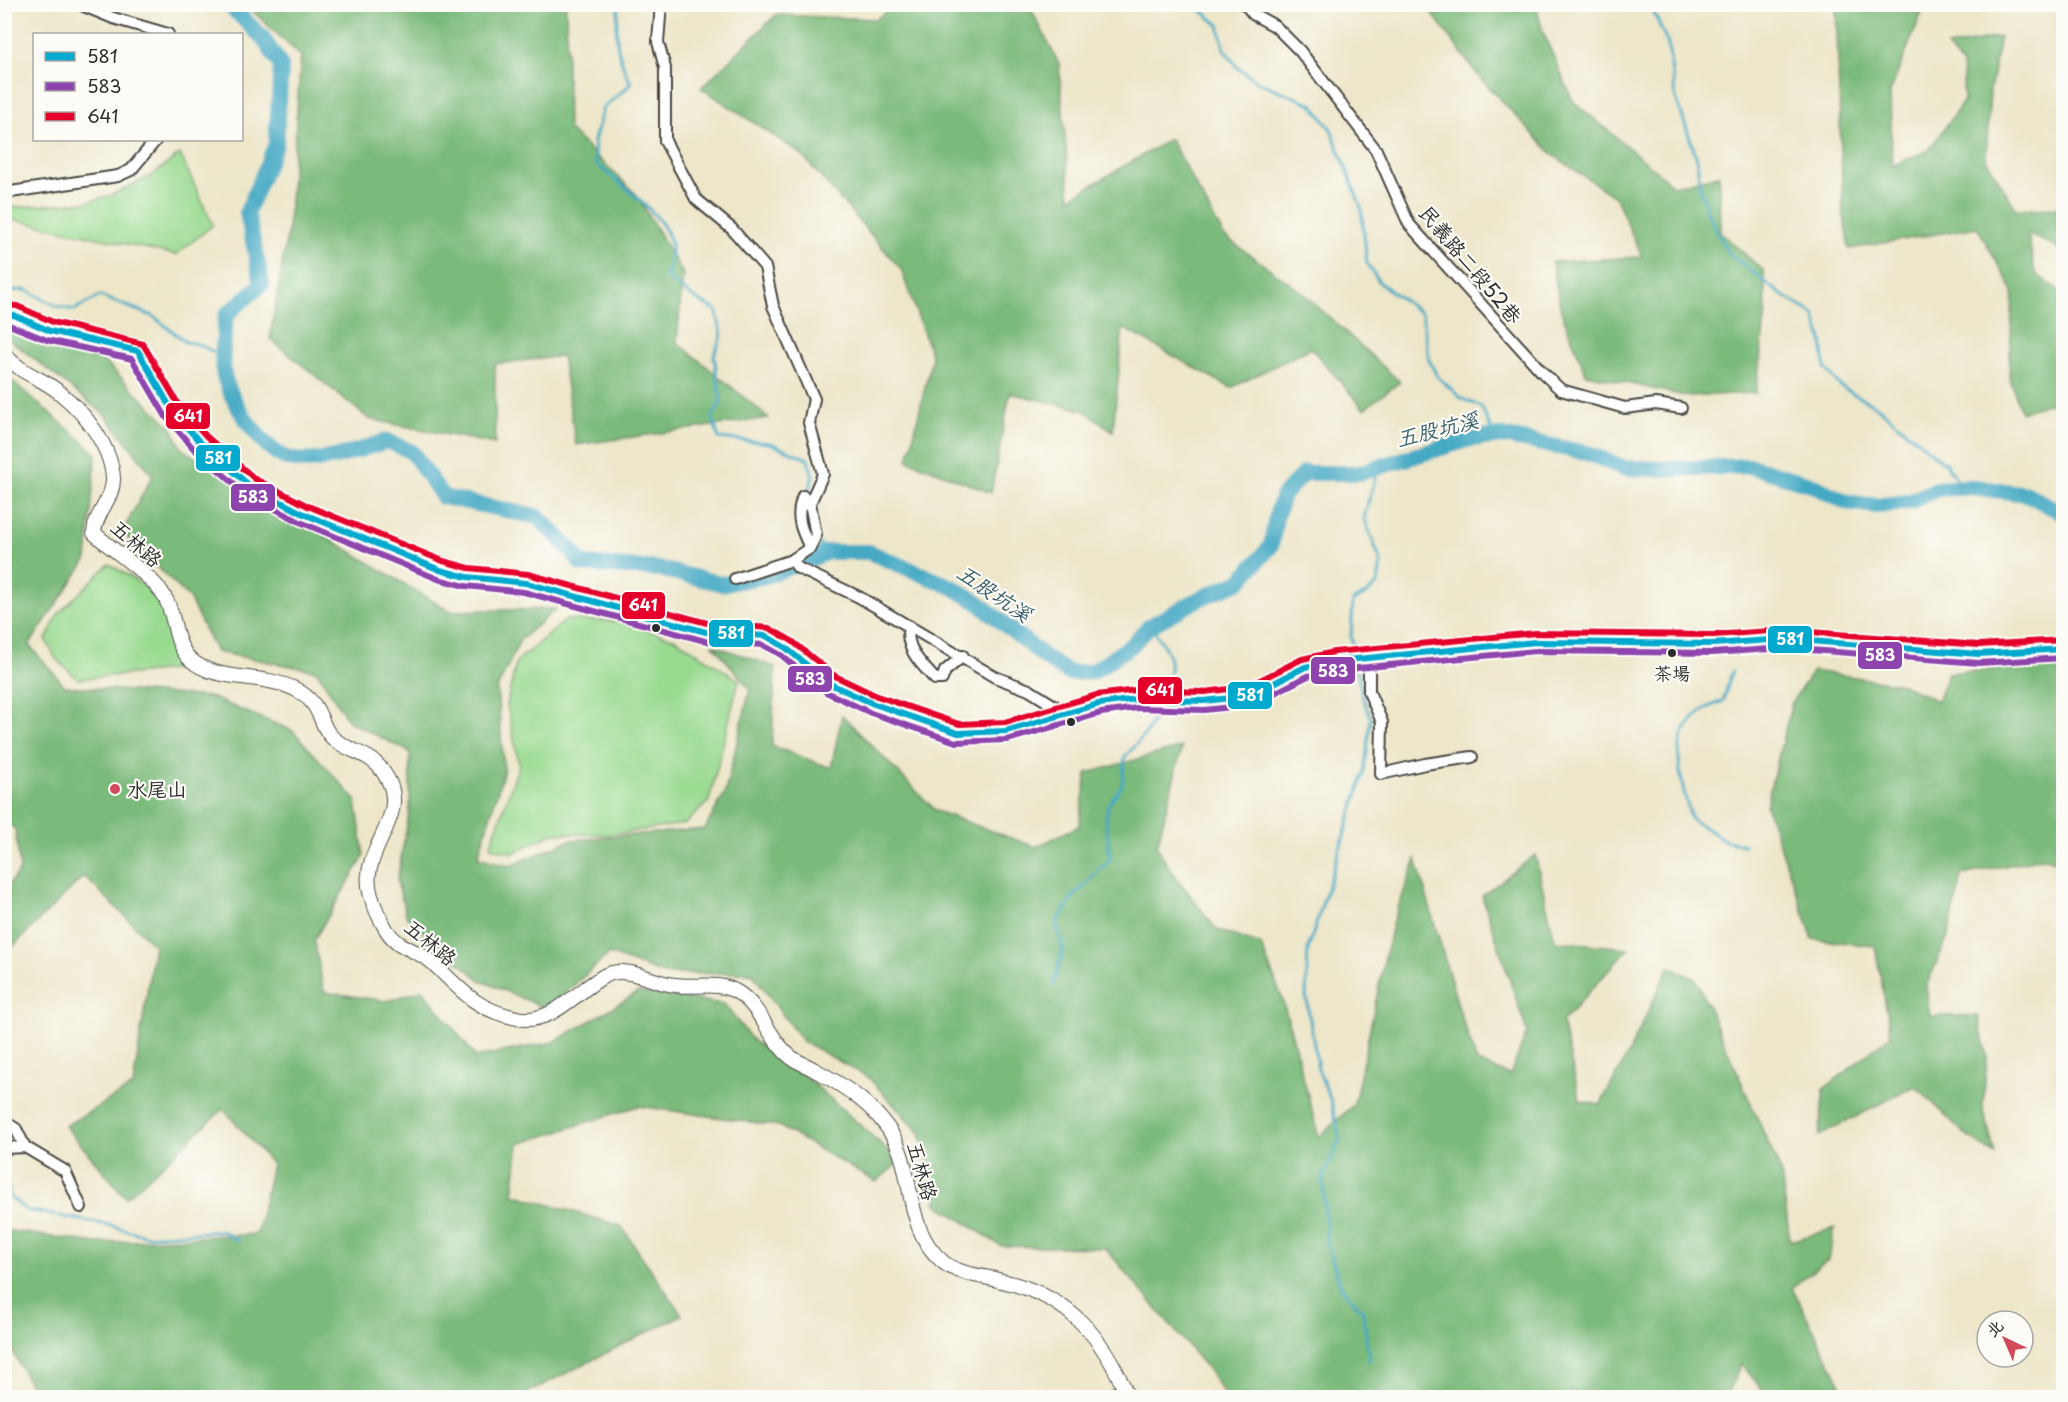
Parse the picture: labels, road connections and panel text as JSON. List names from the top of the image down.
{
  "streets": {
    "main road": ["五林路"],
    "street": ["民義路二段52巷"]
  },
  "water": ["五股坑溪"],
  "places": ["茶場", "水尾山"],
  "lines": ["transit line 641", "transit line 581", "transit line 583"],
  "legend": ["581", "583", "641"],
  "north": "top left"
}
